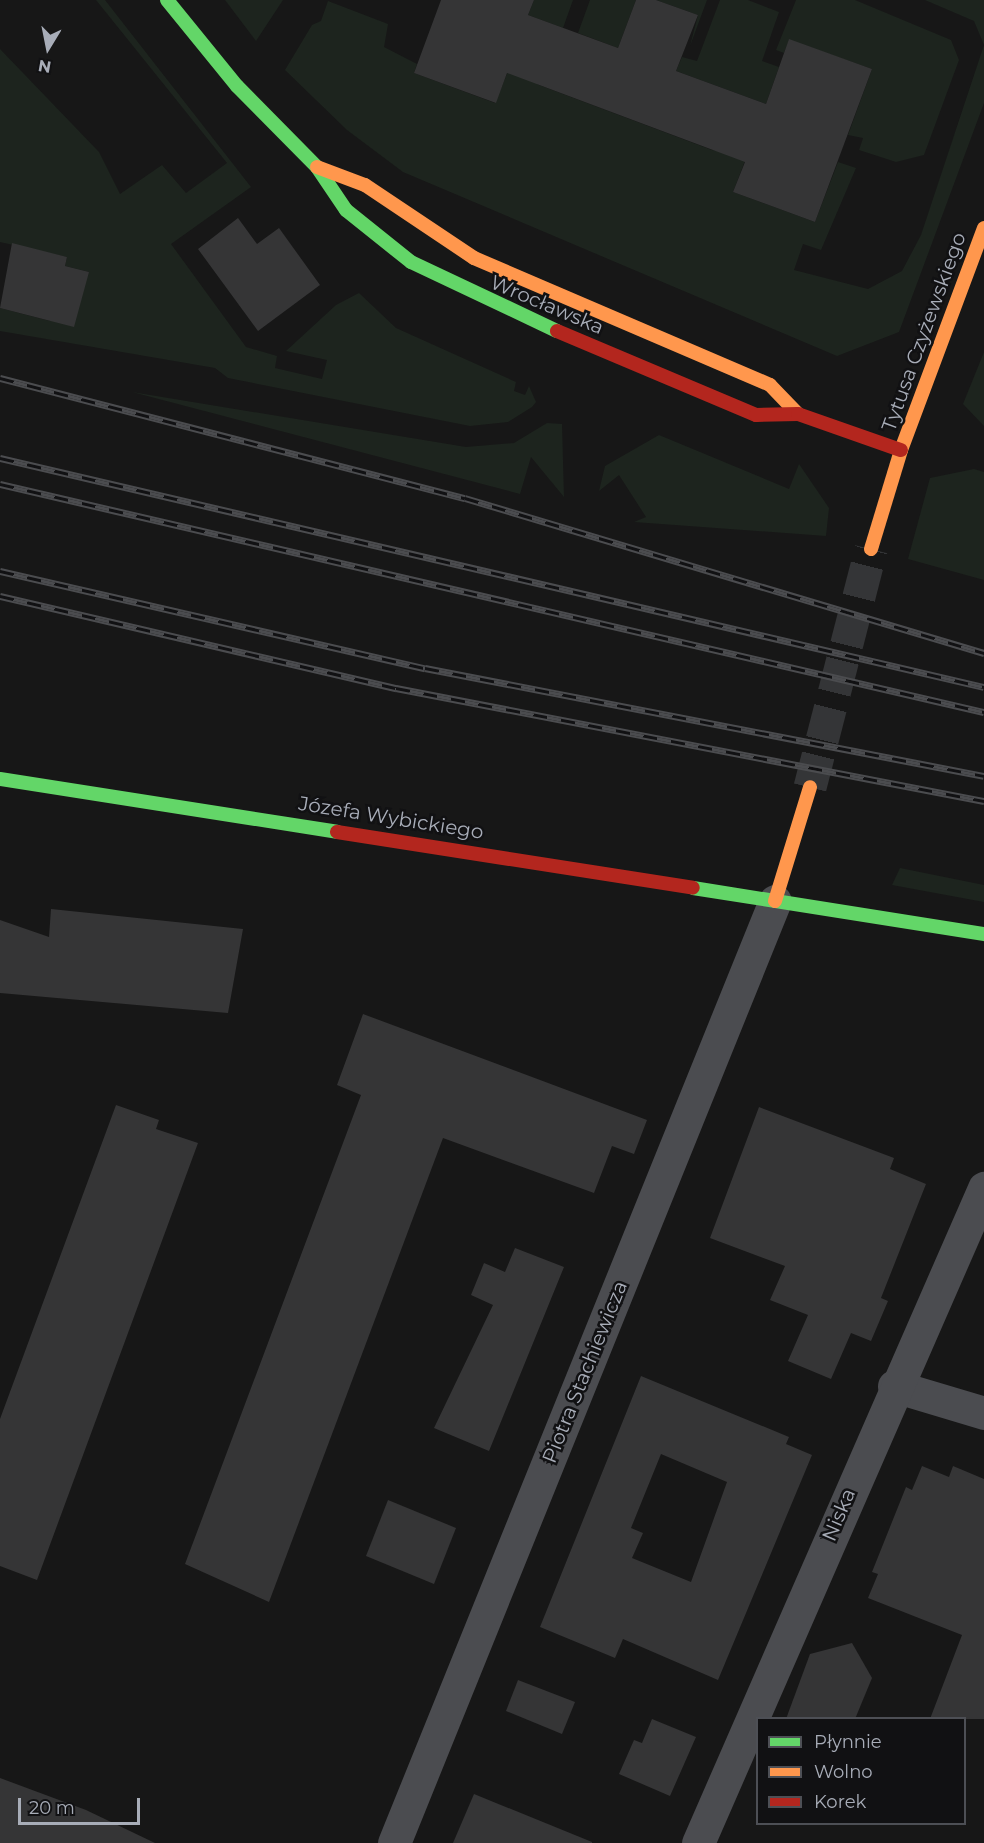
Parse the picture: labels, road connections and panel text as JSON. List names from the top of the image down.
{
  "streets": {
    "street": [
      "Wrocławska",
      "Tytusa Czyżewskiego",
      "Józefa Wybickiego",
      "Piotra Stachiewicza",
      "Niska"
    ]
  },
  "crossings": [
    ["Wrocławska", "Tytusa Czyżewskiego"],
    ["Józefa Wybickiego", "Piotra Stachiewicza"]
  ],
  "legend": ["Płynnie", "Wolno", "Korek"],
  "scale_bar": "20 m",
  "north": "bottom"
}
